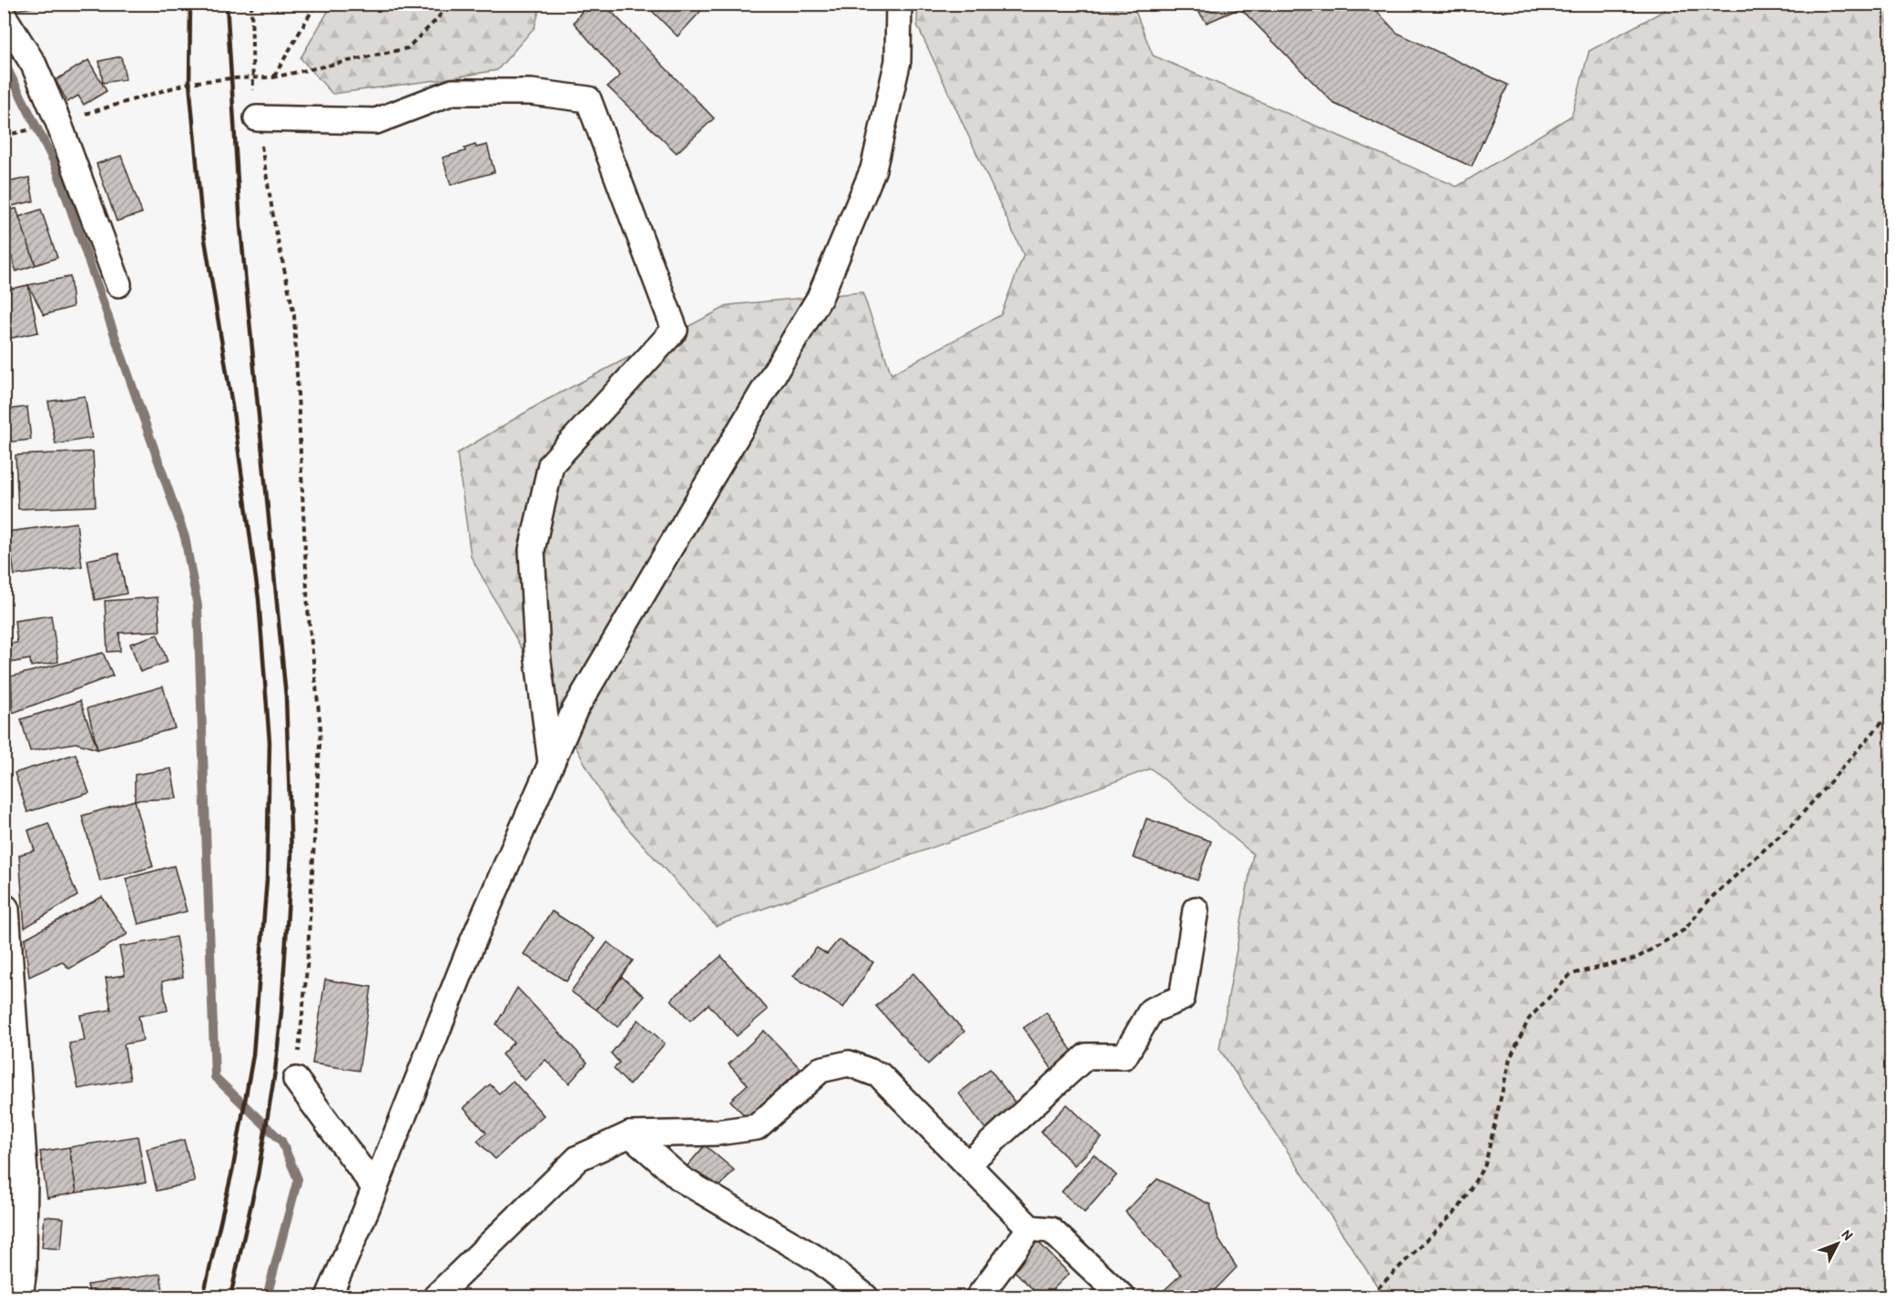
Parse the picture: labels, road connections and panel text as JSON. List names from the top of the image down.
{
  "north": "top right"
}
